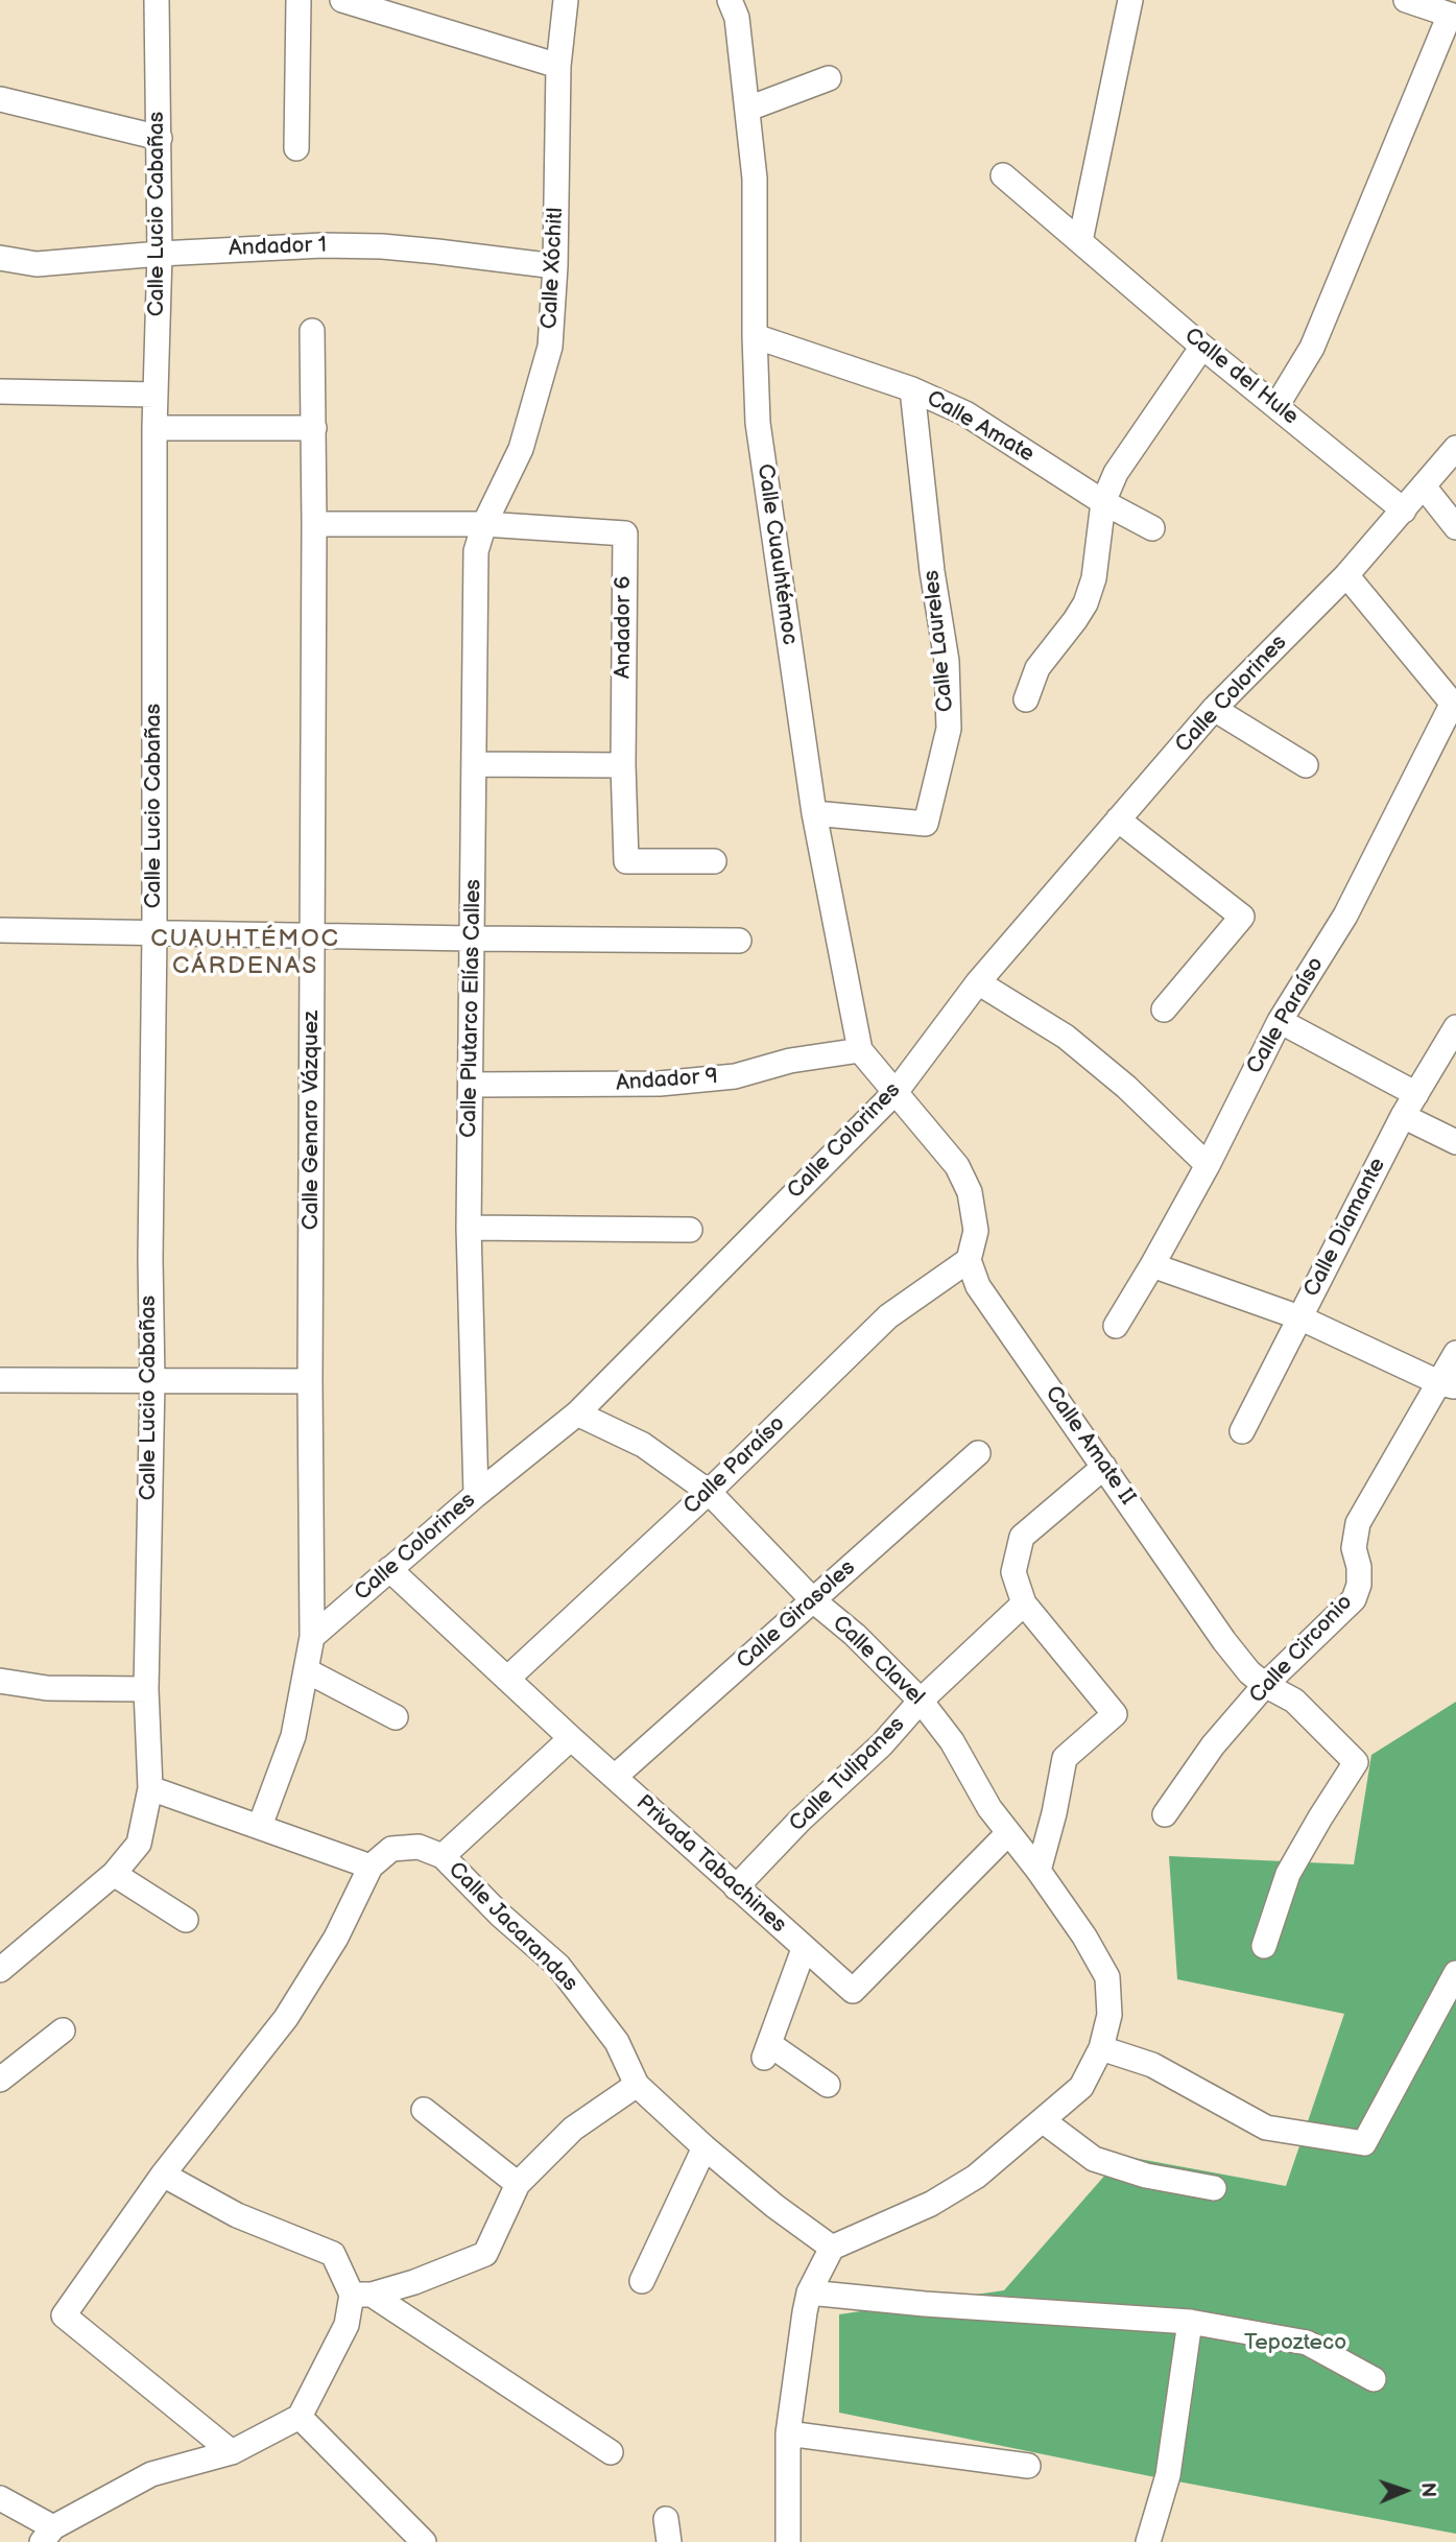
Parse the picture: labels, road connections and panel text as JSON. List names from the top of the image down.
{
  "streets": {
    "street": [
      "Calle Lucio Cabañas",
      "Andador 1",
      "Calle Xóchitl",
      "Calle del Hule",
      "Calle Amate",
      "Calle Cuauhtémoc",
      "Andador 6",
      "Calle Laureles",
      "Calle Colorines",
      "Calle Plutarco Elías Calles",
      "Calle Paraíso",
      "Andador 9",
      "Calle Genaro Vázquez",
      "Calle Diamante",
      "Calle Amate II",
      "Calle Girasoles",
      "Calle Circonio",
      "Calle Clavel",
      "Calle Tulipanes",
      "Privada Tabachines",
      "Calle Jacarandas"
    ]
  },
  "crossings": [
    ["Calle Lucio Cabañas", "Andador 1"],
    ["Andador 1", "Calle Xóchitl"],
    ["Calle Xóchitl", "Andador 6"],
    ["Calle Xóchitl", "Calle Plutarco Elías Calles"],
    ["Calle del Hule", "Calle Colorines"],
    ["Calle Amate", "Calle Cuauhtémoc"],
    ["Calle Amate", "Calle Laureles"],
    ["Calle Cuauhtémoc", "Calle Laureles"],
    ["Calle Cuauhtémoc", "Andador 9"],
    ["Andador 6", "Calle Plutarco Elías Calles"],
    ["Calle Colorines", "Calle Plutarco Elías Calles"],
    ["Calle Colorines", "Calle Genaro Vázquez"],
    ["Calle Colorines", "Calle Clavel"],
    ["Calle Colorines", "Privada Tabachines"],
    ["Calle Plutarco Elías Calles", "Andador 9"],
    ["Calle Paraíso", "Calle Amate II"],
    ["Calle Paraíso", "Calle Clavel"],
    ["Calle Paraíso", "Privada Tabachines"],
    ["Calle Amate II", "Calle Circonio"],
    ["Calle Girasoles", "Calle Clavel"],
    ["Calle Girasoles", "Privada Tabachines"],
    ["Calle Clavel", "Calle Tulipanes"],
    ["Calle Clavel", "Privada Tabachines"],
    ["Calle Tulipanes", "Privada Tabachines"]
  ],
  "districts": ["CUAUHTÉMOC CÁRDENAS"],
  "parks": ["Tepozteco"],
  "north": "right"
}
